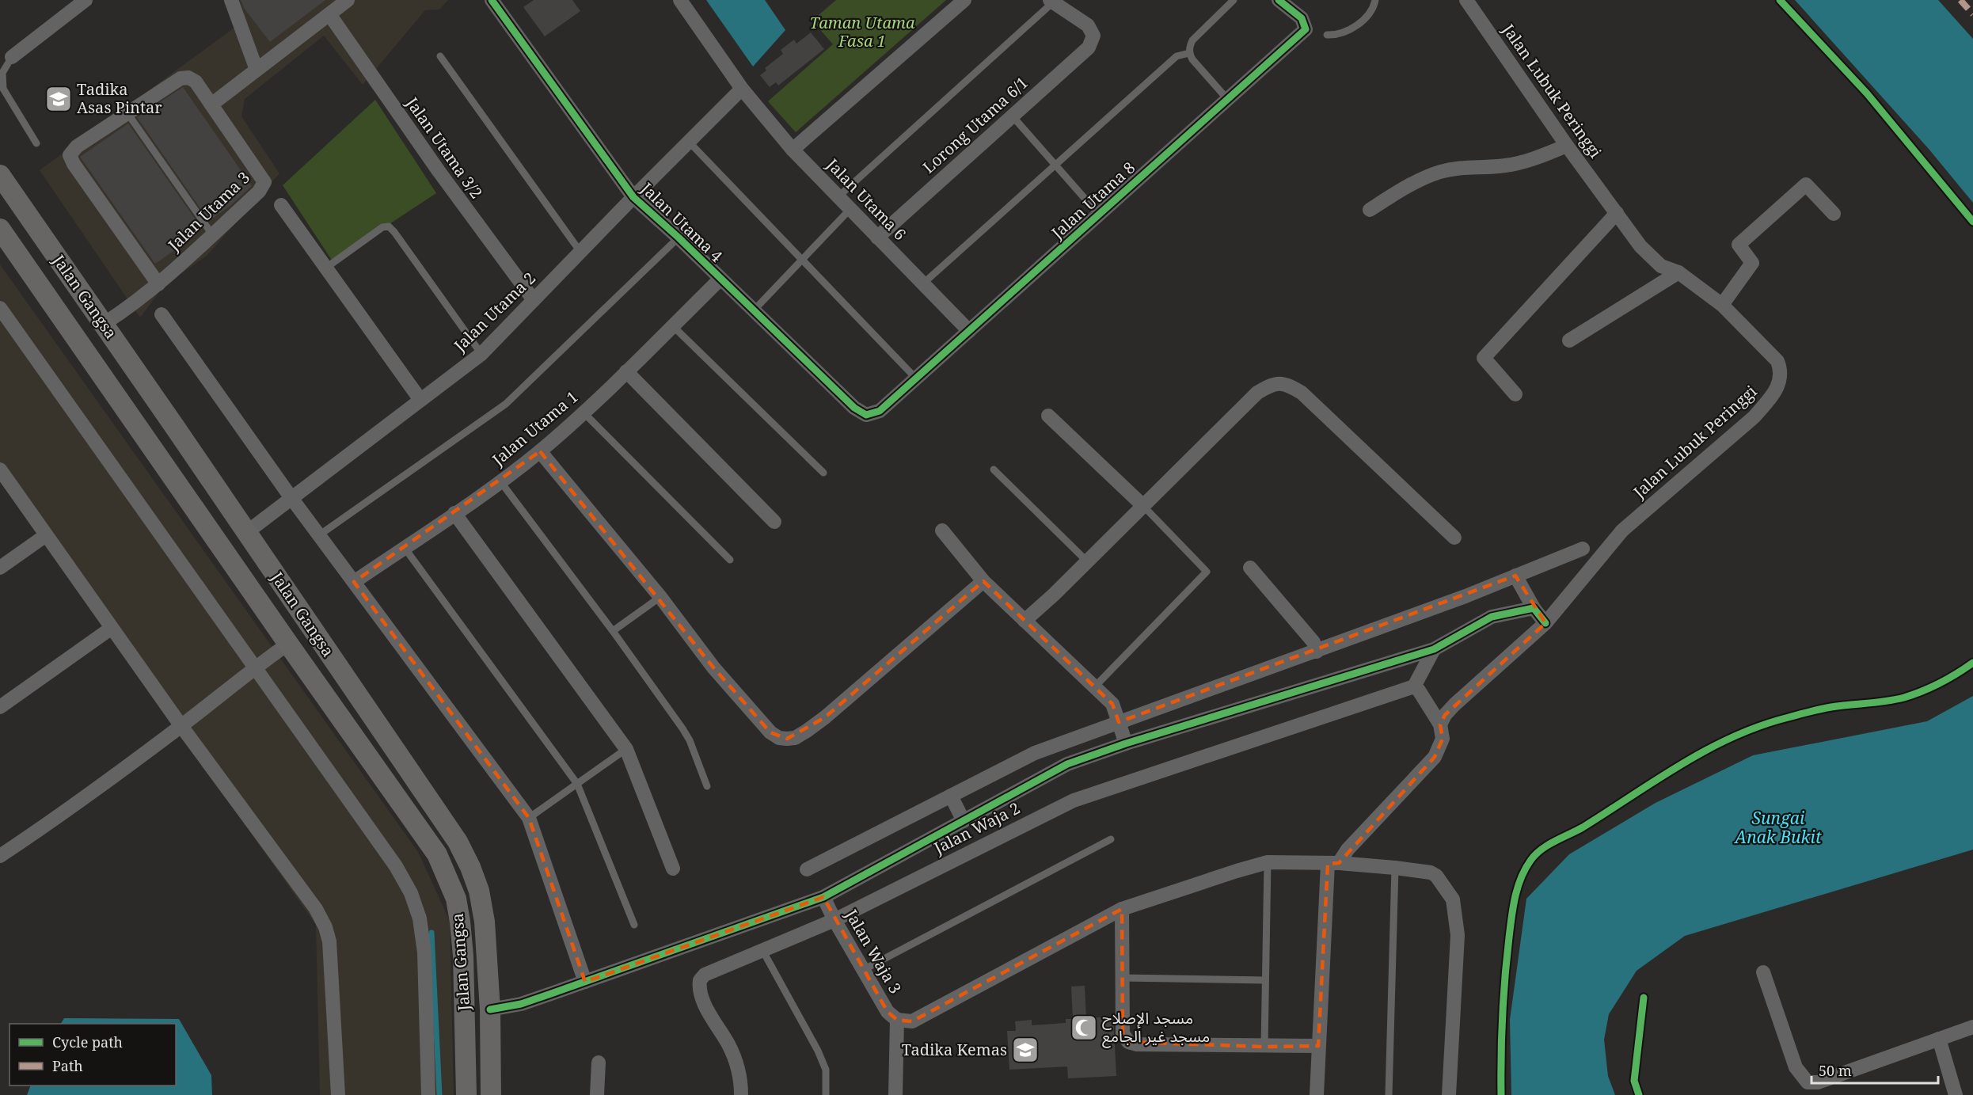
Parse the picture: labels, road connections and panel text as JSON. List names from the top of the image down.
{
  "streets": {
    "main road": ["Jalan Gangsa"],
    "street": [
      "Jalan Lubuk Peringgi",
      "Lorong Utama 6/1",
      "Jalan Utama 3/2",
      "Jalan Utama 6",
      "Jalan Utama 8",
      "Jalan Utama 3",
      "Jalan Utama 4",
      "Jalan Utama 2",
      "Jalan Utama 1",
      "Jalan Waja 2",
      "Jalan Waja 3"
    ]
  },
  "crossings": [
    ["Lorong Utama 6/1", "Jalan Utama 6"],
    ["Jalan Utama 3/2", "Jalan Utama 2"],
    ["Jalan Utama 6", "Jalan Utama 8"],
    ["Jalan Utama 6", "Jalan Utama 2"],
    ["Jalan Utama 8", "Jalan Utama 4"],
    ["Jalan Utama 3", "Jalan Gangsa"],
    ["Jalan Utama 4", "Jalan Utama 2"],
    ["Jalan Utama 4", "Jalan Utama 1"],
    ["Jalan Gangsa", "Jalan Utama 2"],
    ["Jalan Waja 2", "Jalan Waja 3"]
  ],
  "water": ["Sungai Anak Bukit"],
  "parks": ["Taman Utama Fasa 1"],
  "places": {
    "school or university": ["Tadika Asas Pintar", "Tadika Kemas"],
    "mosque": ["مسجد الإصلاح مسجد غير الجامع"]
  },
  "legend": ["Cycle path", "Path"],
  "scale_bar": "50 m"
}
